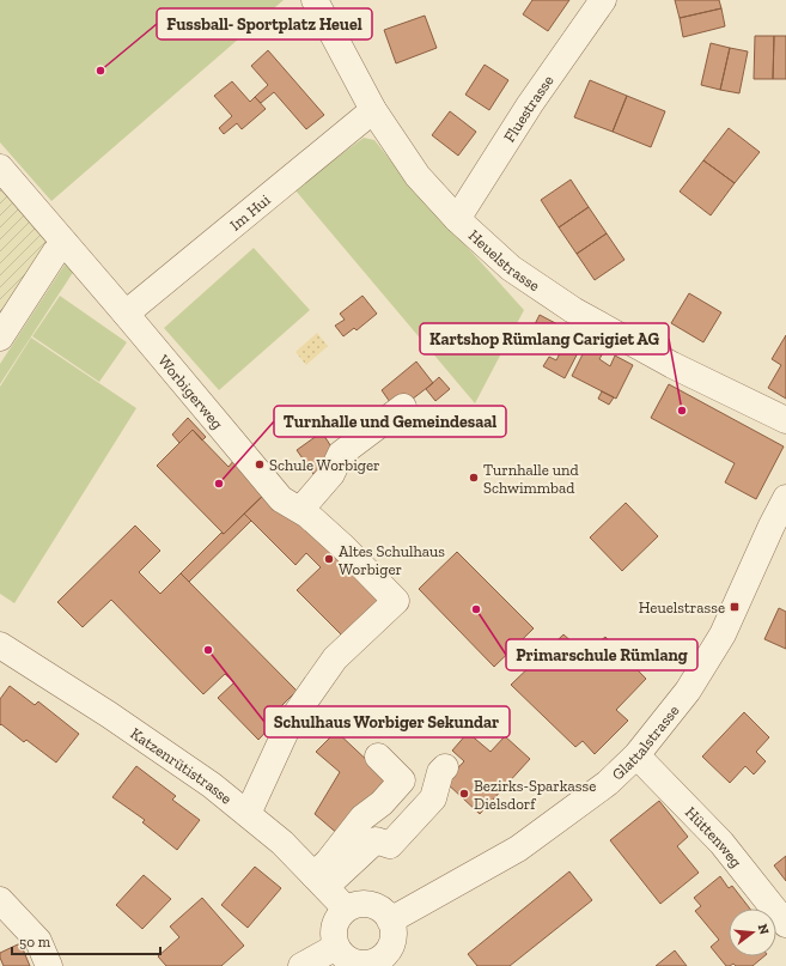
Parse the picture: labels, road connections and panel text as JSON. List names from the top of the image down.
{
  "streets": {
    "street": [
      "Fluestrasse",
      "Im Hui",
      "Heuelstrasse",
      "Worbigerweg",
      "Glattalstrasse",
      "Katzenrütistrasse",
      "Hüttenweg"
    ]
  },
  "crossings": [
    ["Fluestrasse", "Heuelstrasse"],
    ["Im Hui", "Heuelstrasse"],
    ["Im Hui", "Worbigerweg"],
    ["Worbigerweg", "Katzenrütistrasse"],
    ["Glattalstrasse", "Katzenrütistrasse"],
    ["Glattalstrasse", "Hüttenweg"]
  ],
  "places": {
    "other": [
      "Fussball- Sportplatz Heuel",
      "Kartshop Rümlang Carigiet AG",
      "Schule Worbiger",
      "Turnhalle und Schwimmbad",
      "Turnhalle und Gemeindesaal",
      "Altes Schulhaus Worbiger",
      "Primarschule Rümlang",
      "Schulhaus Worbiger Sekundar",
      "Bezirks-Sparkasse Dielsdorf"
    ],
    "transit": ["Heuelstrasse"]
  },
  "scale_bar": "50 m",
  "north": "right"
}
